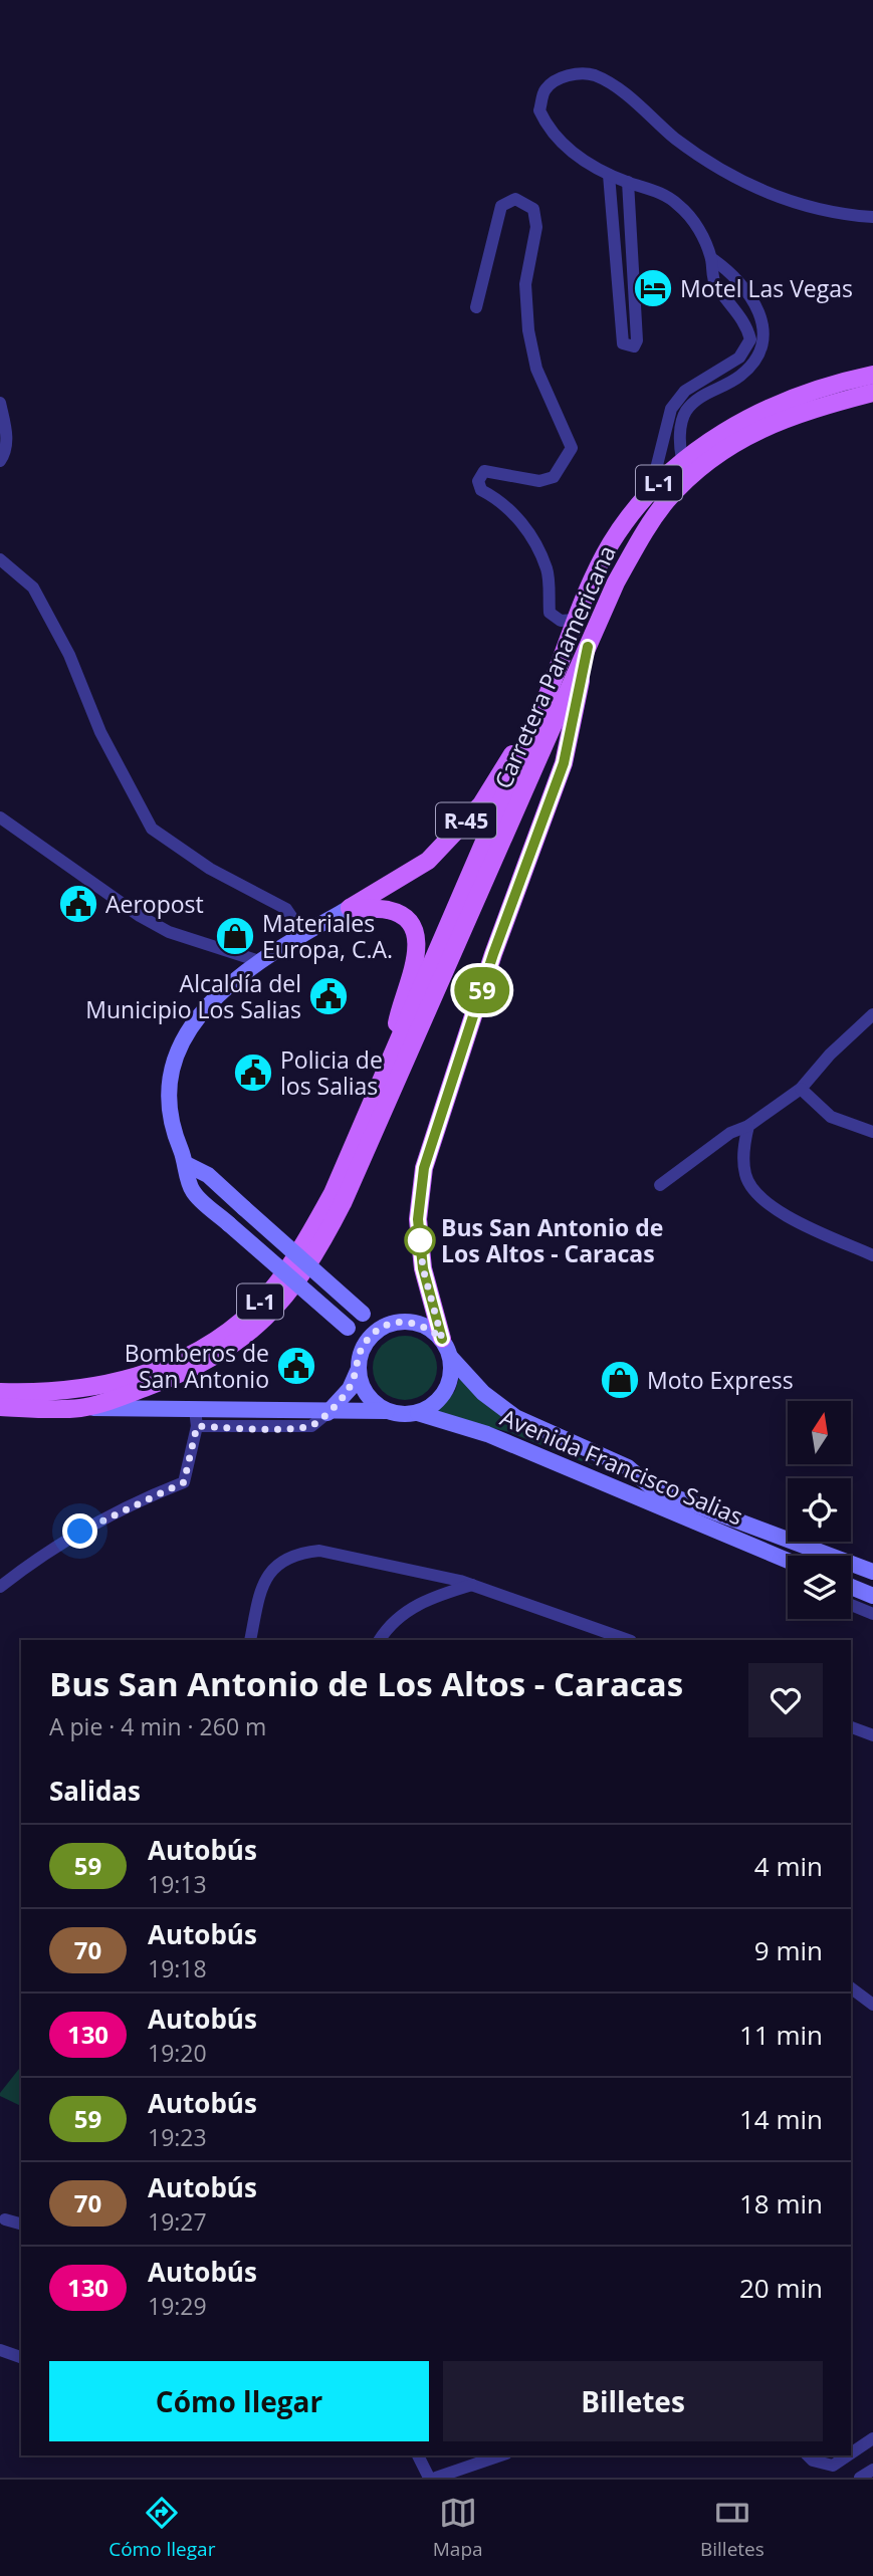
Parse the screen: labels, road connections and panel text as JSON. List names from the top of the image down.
{
  "streets": {
    "main road": ["L-1", "Carretera Panamericana", "R-45"],
    "street": ["Avenida Francisco Salias"]
  },
  "crossings": [
    ["L-1", "Carretera Panamericana"],
    ["L-1", "R-45"],
    ["Carretera Panamericana", "R-45"],
    ["R-45", "Avenida Francisco Salias"]
  ],
  "places": {
    "hotel": ["Motel Las Vegas"],
    "public building": [
      "Aeropost",
      "Alcaldía del Municipio Los Salias",
      "Policia de los Salias",
      "Bomberos de San Antonio"
    ],
    "shop": ["Materiales Europa, C.A.", "Moto Express"],
    "other": ["Bus San Antonio de Los Altos - Caracas"]
  },
  "lines": ["bus line 59"],
  "north": "top",
  "page": {
    "on_map": "59",
    "heading": [
      ["Bus San Antonio de Los Altos - Caracas", "A pie · 4 min · 260 m"],
      "Salidas"
    ],
    "list": [
      {
        "mark": "59",
        "name": "Autobús",
        "note": "19:13",
        "value": "4 min"
      },
      {
        "mark": "70",
        "name": "Autobús",
        "note": "19:18",
        "value": "9 min"
      },
      {
        "mark": "130",
        "name": "Autobús",
        "note": "19:20",
        "value": "11 min"
      },
      {
        "mark": "59",
        "name": "Autobús",
        "note": "19:23",
        "value": "14 min"
      },
      {
        "mark": "70",
        "name": "Autobús",
        "note": "19:27",
        "value": "18 min"
      },
      {
        "mark": "130",
        "name": "Autobús",
        "note": "19:29",
        "value": "20 min"
      }
    ],
    "buttons": ["Cómo llegar", "Billetes"],
    "tabs": ["Cómo llegar", "Mapa", "Billetes"]
  }
}
